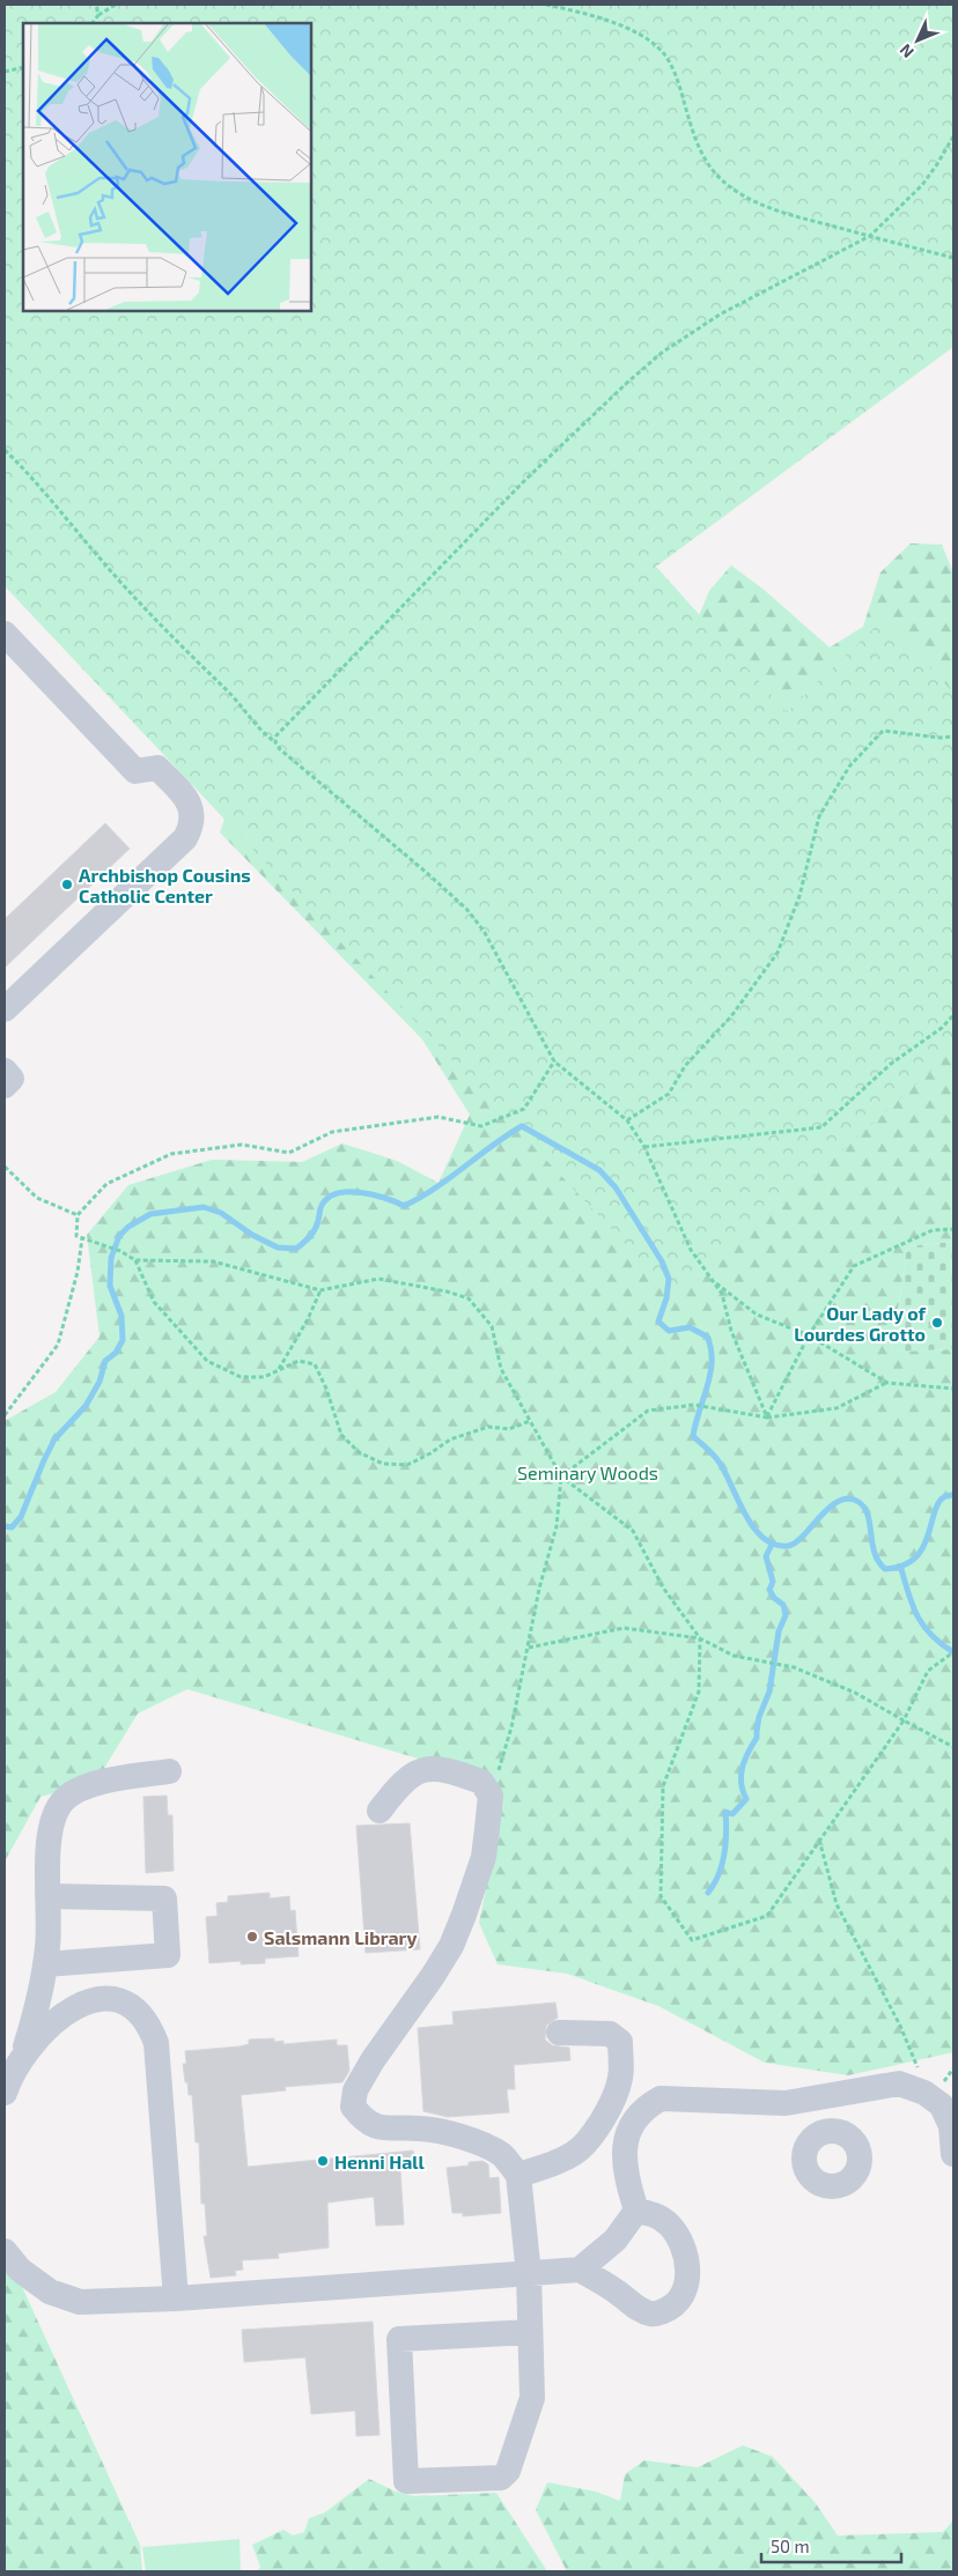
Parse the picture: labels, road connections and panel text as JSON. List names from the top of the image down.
{
  "parks": ["Seminary Woods"],
  "places": [
    "Archbishop Cousins Catholic Center",
    "Our Lady of Lourdes Grotto",
    "Salsmann Library",
    "Henni Hall"
  ],
  "scale_bar": "50 m",
  "north": "bottom left"
}
